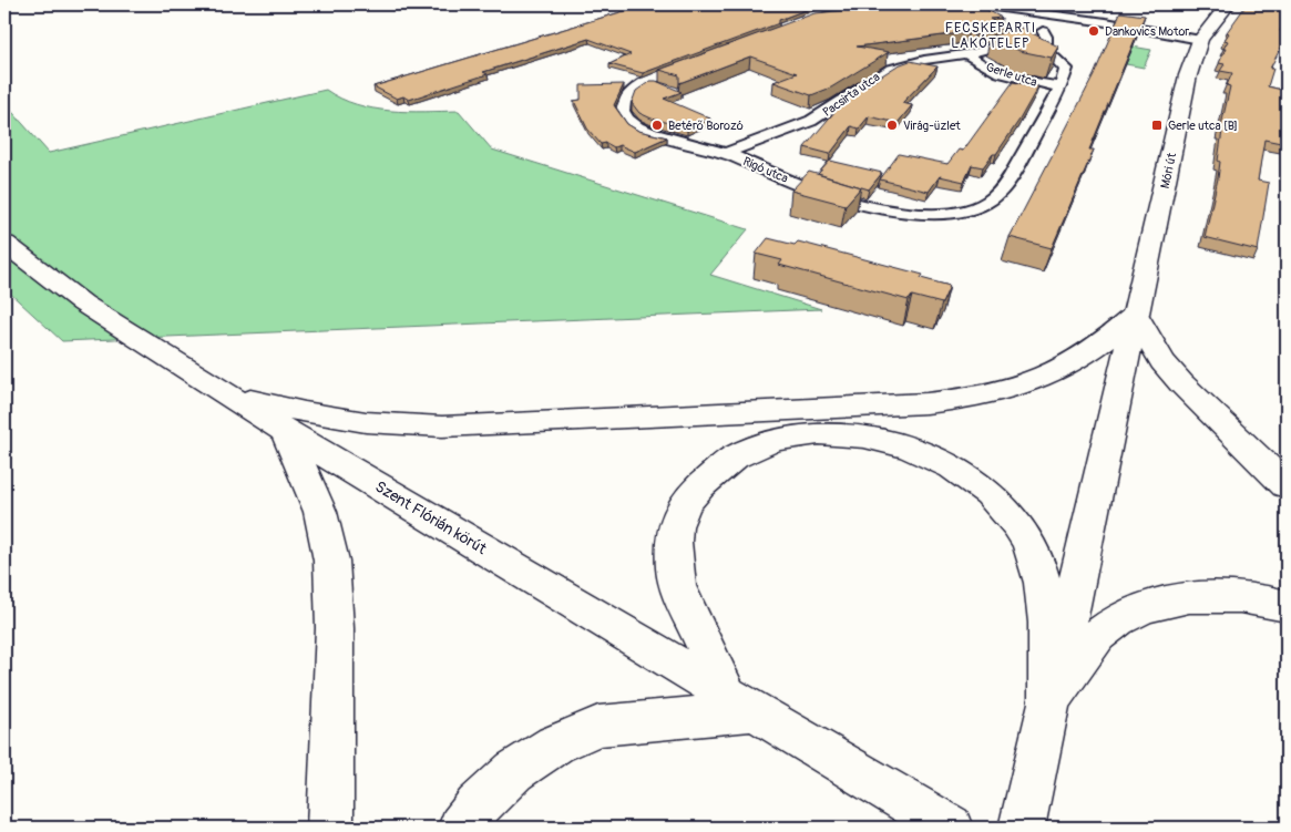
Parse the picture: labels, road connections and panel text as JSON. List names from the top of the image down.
{
  "streets": {
    "main road": ["Móri út", "Szent Flórián körút"],
    "street": ["Gerle utca", "Pacsirta utca", "Rigó utca"]
  },
  "crossings": [
    ["Gerle utca", "Pacsirta utca"],
    ["Gerle utca", "Rigó utca"],
    ["Pacsirta utca", "Rigó utca"]
  ],
  "districts": ["FECSKEPARTI LAKÓTELEP"],
  "places": {
    "other": ["Dankovics Motor", "Betérő Borozó", "Virág-üzlet"],
    "transit": ["Gerle utca [B]"]
  }
}
